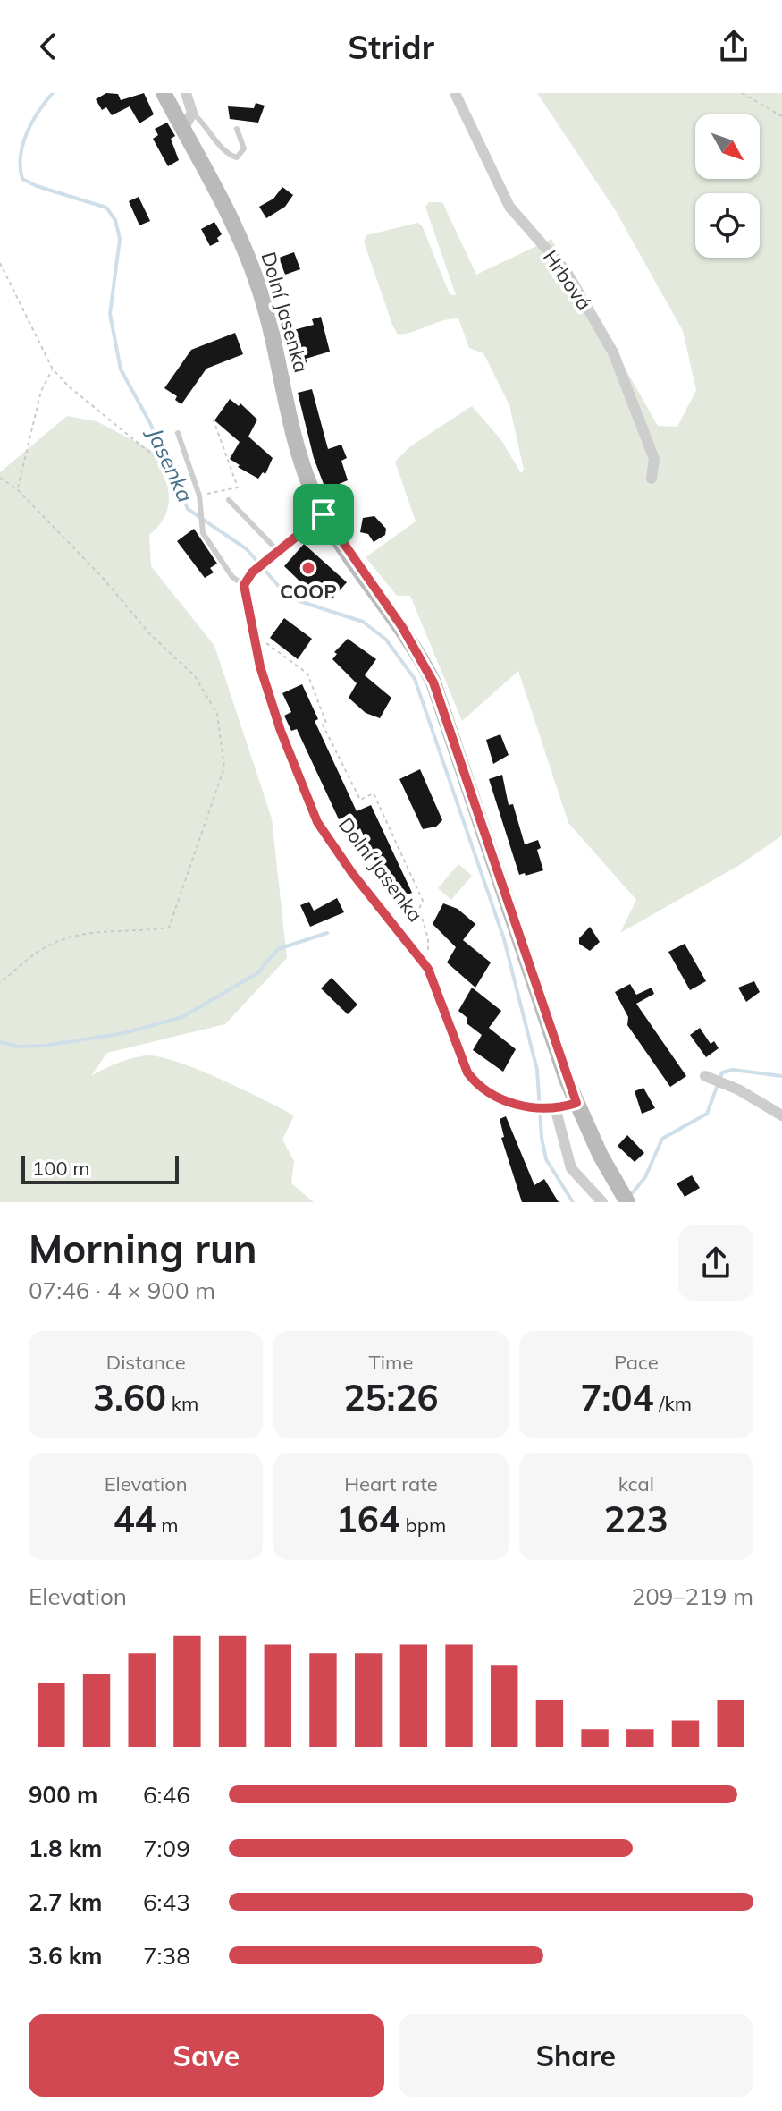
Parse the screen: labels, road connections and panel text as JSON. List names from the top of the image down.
{
  "streets": {
    "street": ["Hrbová", "Dolní Jasenka"]
  },
  "water": ["Jasenka"],
  "places": ["COOP"],
  "scale_bar": "100 m",
  "north": "bottom right",
  "page": {
    "header": "Stridr",
    "scale": "100 m",
    "heading": ["Morning run", "07:46 · 4 × 900 m"],
    "stats": [
      ["Distance", "3.60 km"],
      ["Time", "25:26"],
      ["Pace", "7:04 /km"],
      ["Elevation", "44 m"],
      ["Heart rate", "164 bpm"],
      ["kcal", "223"]
    ],
    "chart": ["Elevation", "209–219 m"],
    "list": [
      {
        "name": "900 m",
        "note": "6:46"
      },
      {
        "name": "1.8 km",
        "note": "7:09"
      },
      {
        "name": "2.7 km",
        "note": "6:43"
      },
      {
        "name": "3.6 km",
        "note": "7:38"
      }
    ],
    "buttons": ["Save", "Share"]
  }
}
